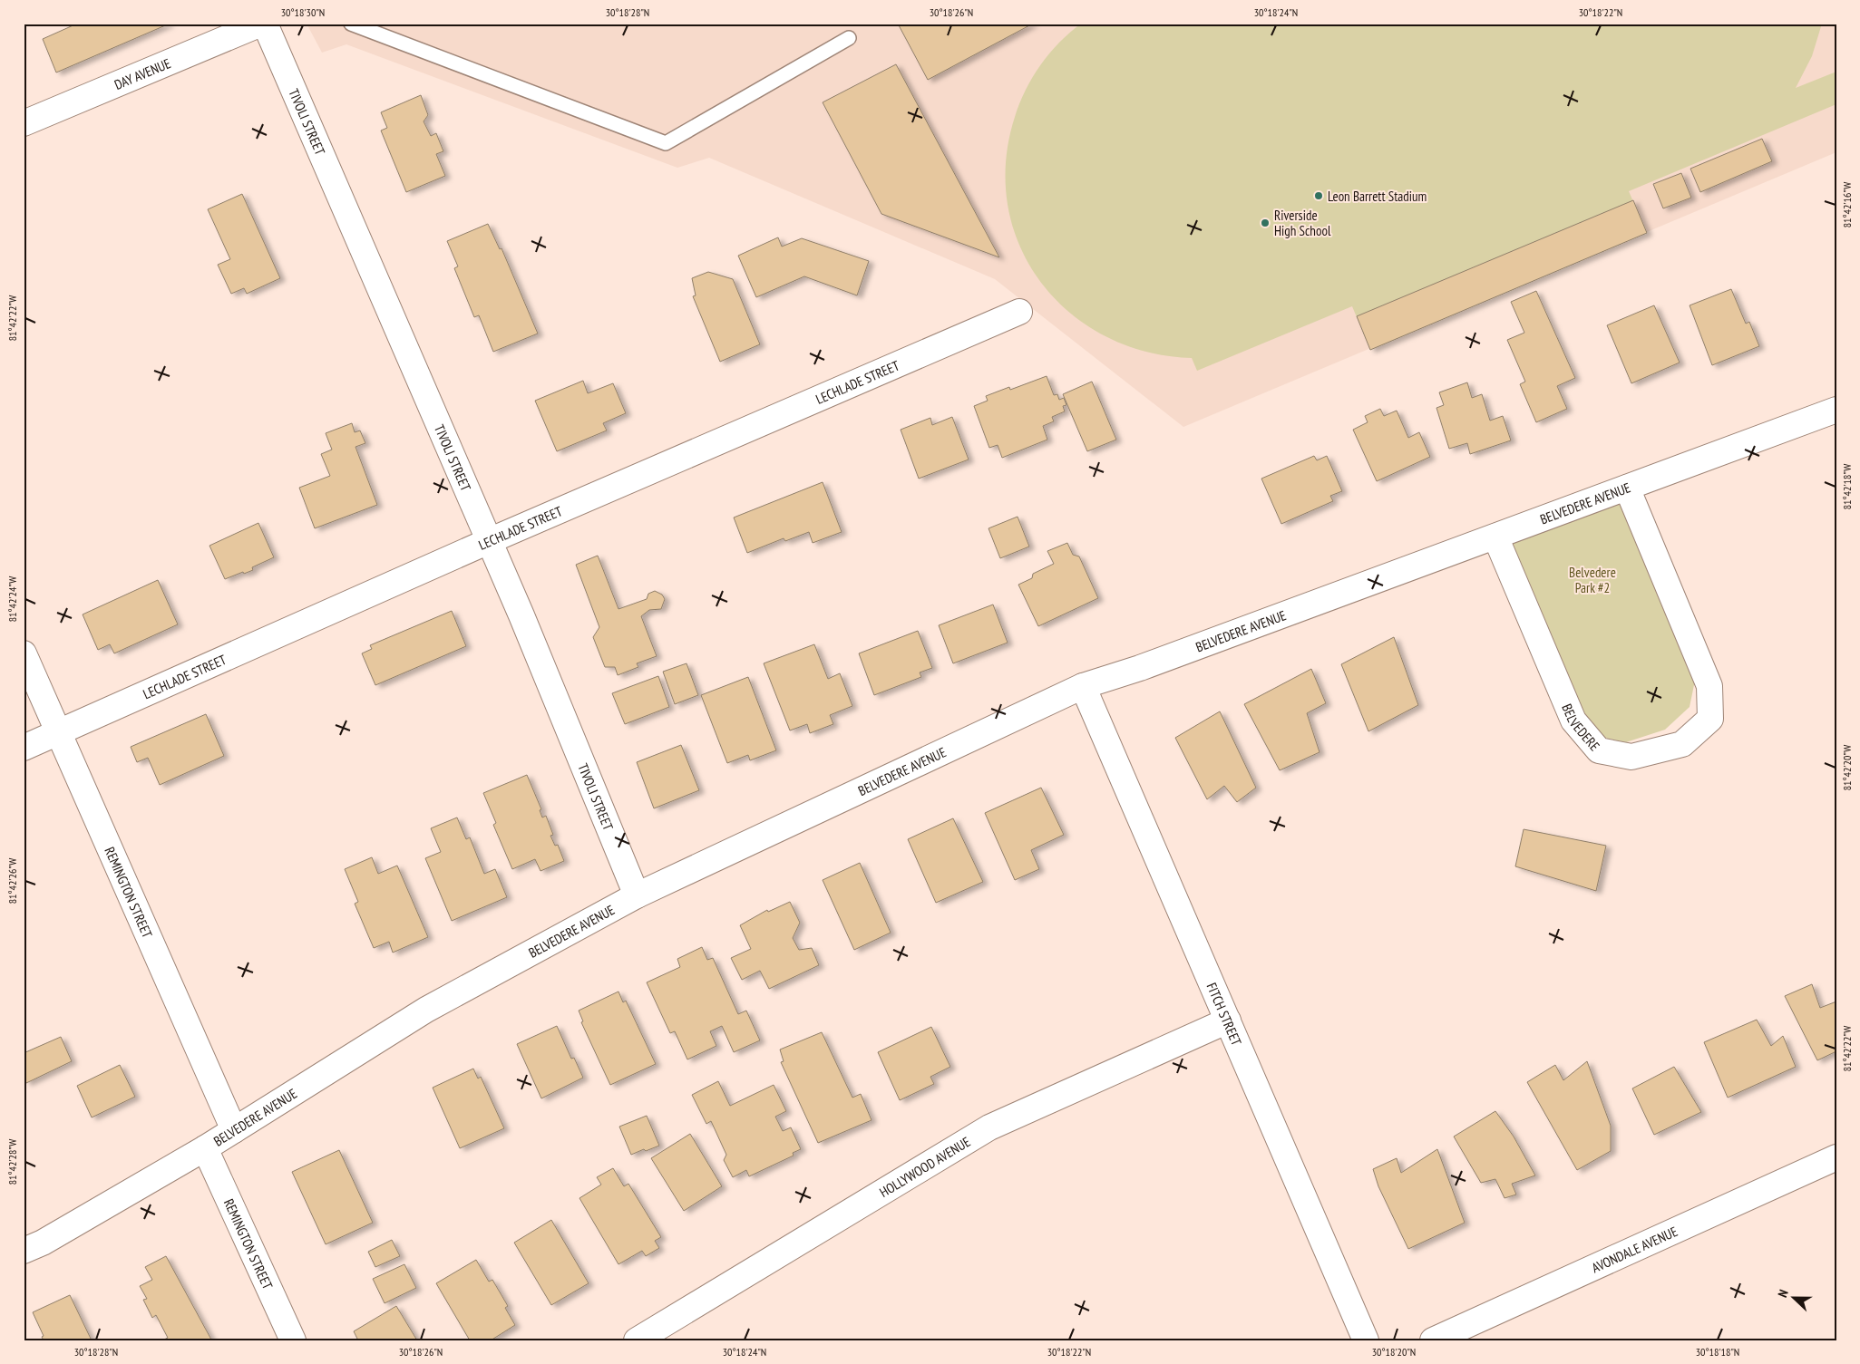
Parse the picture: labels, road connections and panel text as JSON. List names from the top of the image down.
{
  "streets": {
    "street": [
      "DAY AVENUE",
      "TIVOLI STREET",
      "LECHLADE STREET",
      "BELVEDERE AVENUE",
      "BELVEDERE",
      "REMINGTON STREET",
      "FITCH STREET",
      "HOLLYWOOD AVENUE",
      "AVONDALE AVENUE"
    ]
  },
  "crossings": [
    ["TIVOLI STREET", "LECHLADE STREET"],
    ["TIVOLI STREET", "BELVEDERE AVENUE"],
    ["LECHLADE STREET", "REMINGTON STREET"],
    ["BELVEDERE AVENUE", "BELVEDERE"],
    ["BELVEDERE AVENUE", "REMINGTON STREET"],
    ["BELVEDERE AVENUE", "FITCH STREET"],
    ["FITCH STREET", "HOLLYWOOD AVENUE"]
  ],
  "parks": ["Belvedere Park #2"],
  "places": ["Leon Barrett Stadium", "Riverside High School"],
  "north": "left",
  "coordinates": [
    "30°18'30\"N",
    "30°18'28\"N",
    "30°18'26\"N",
    "30°18'24\"N",
    "30°18'22\"N",
    "81°42'16\"W",
    "81°42'22\"W",
    "81°42'18\"W",
    "81°42'24\"W",
    "81°42'20\"W",
    "81°42'26\"W",
    "81°42'28\"W",
    "30°18'20\"N",
    "30°18'18\"N"
  ]
}
